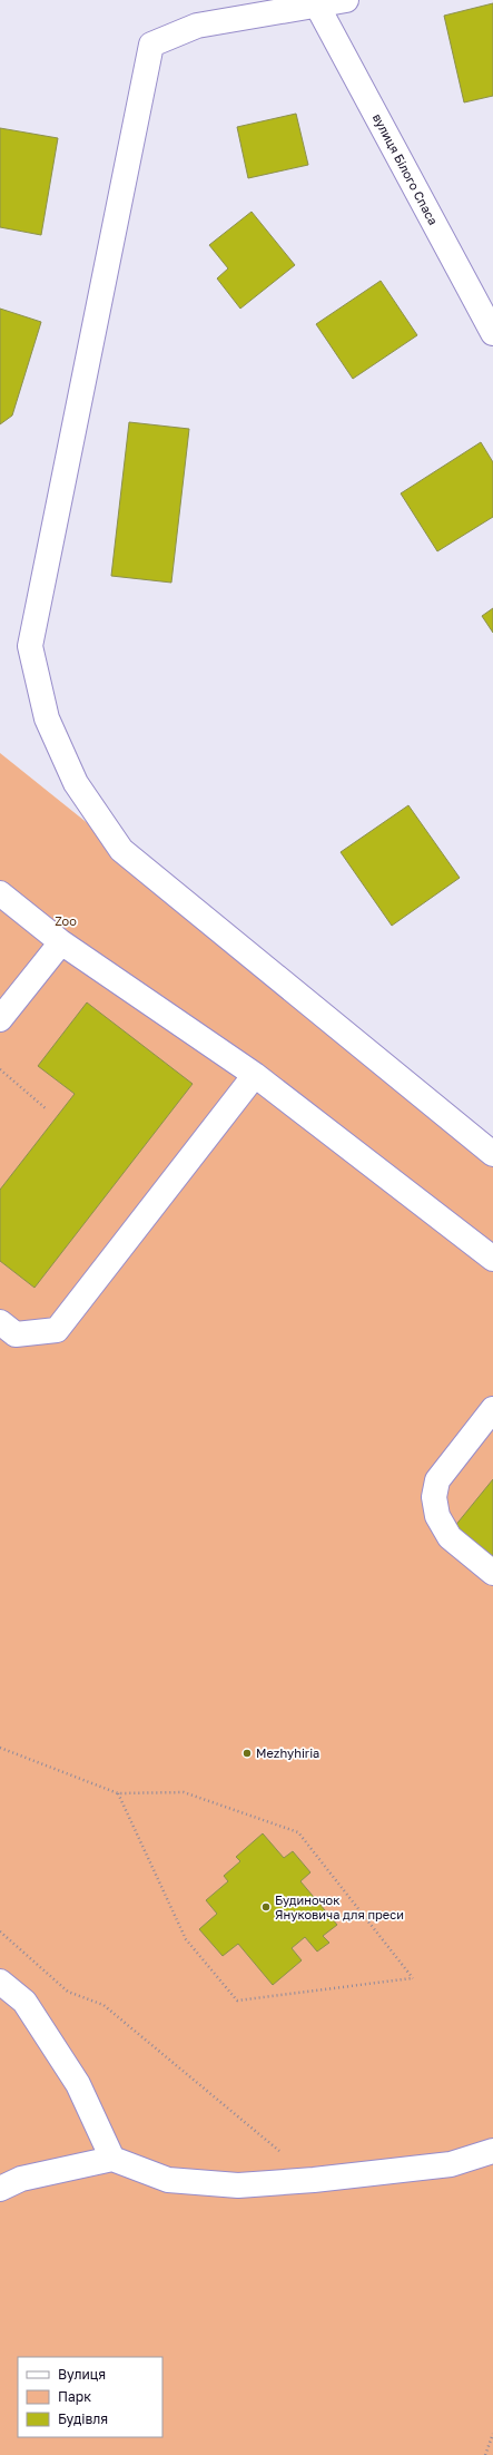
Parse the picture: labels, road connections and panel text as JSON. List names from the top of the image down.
{
  "streets": {
    "street": ["вулиця Білого Спаса"]
  },
  "parks": ["Zoo"],
  "places": ["Mezhyhiria", "Будиночок Януковича для преси"],
  "legend": ["Вулиця", "Парк", "Будівля"]
}
